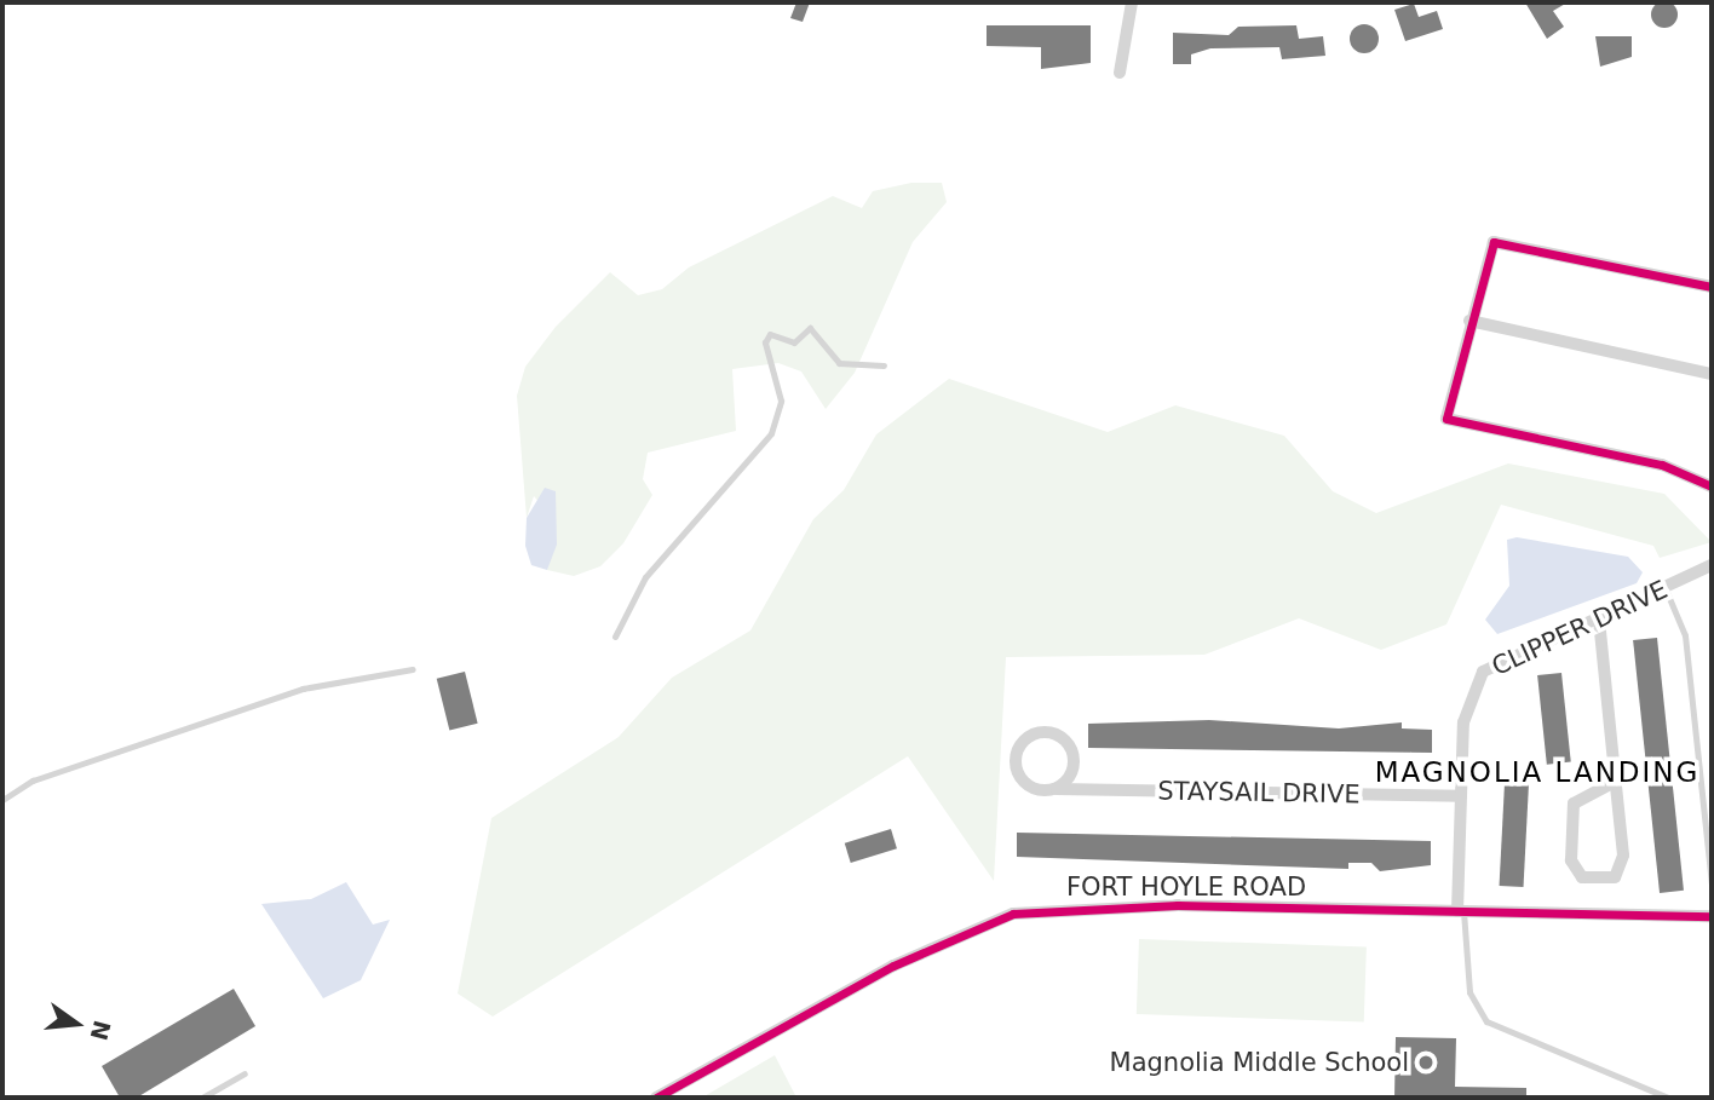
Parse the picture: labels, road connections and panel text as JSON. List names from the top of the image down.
{
  "streets": {
    "street": ["CLIPPER DRIVE", "STAYSAIL DRIVE", "FORT HOYLE ROAD"]
  },
  "crossings": [
    ["CLIPPER DRIVE", "STAYSAIL DRIVE"],
    ["CLIPPER DRIVE", "FORT HOYLE ROAD"]
  ],
  "districts": ["MAGNOLIA LANDING"],
  "places": ["Magnolia Middle School"],
  "north": "right"
}
